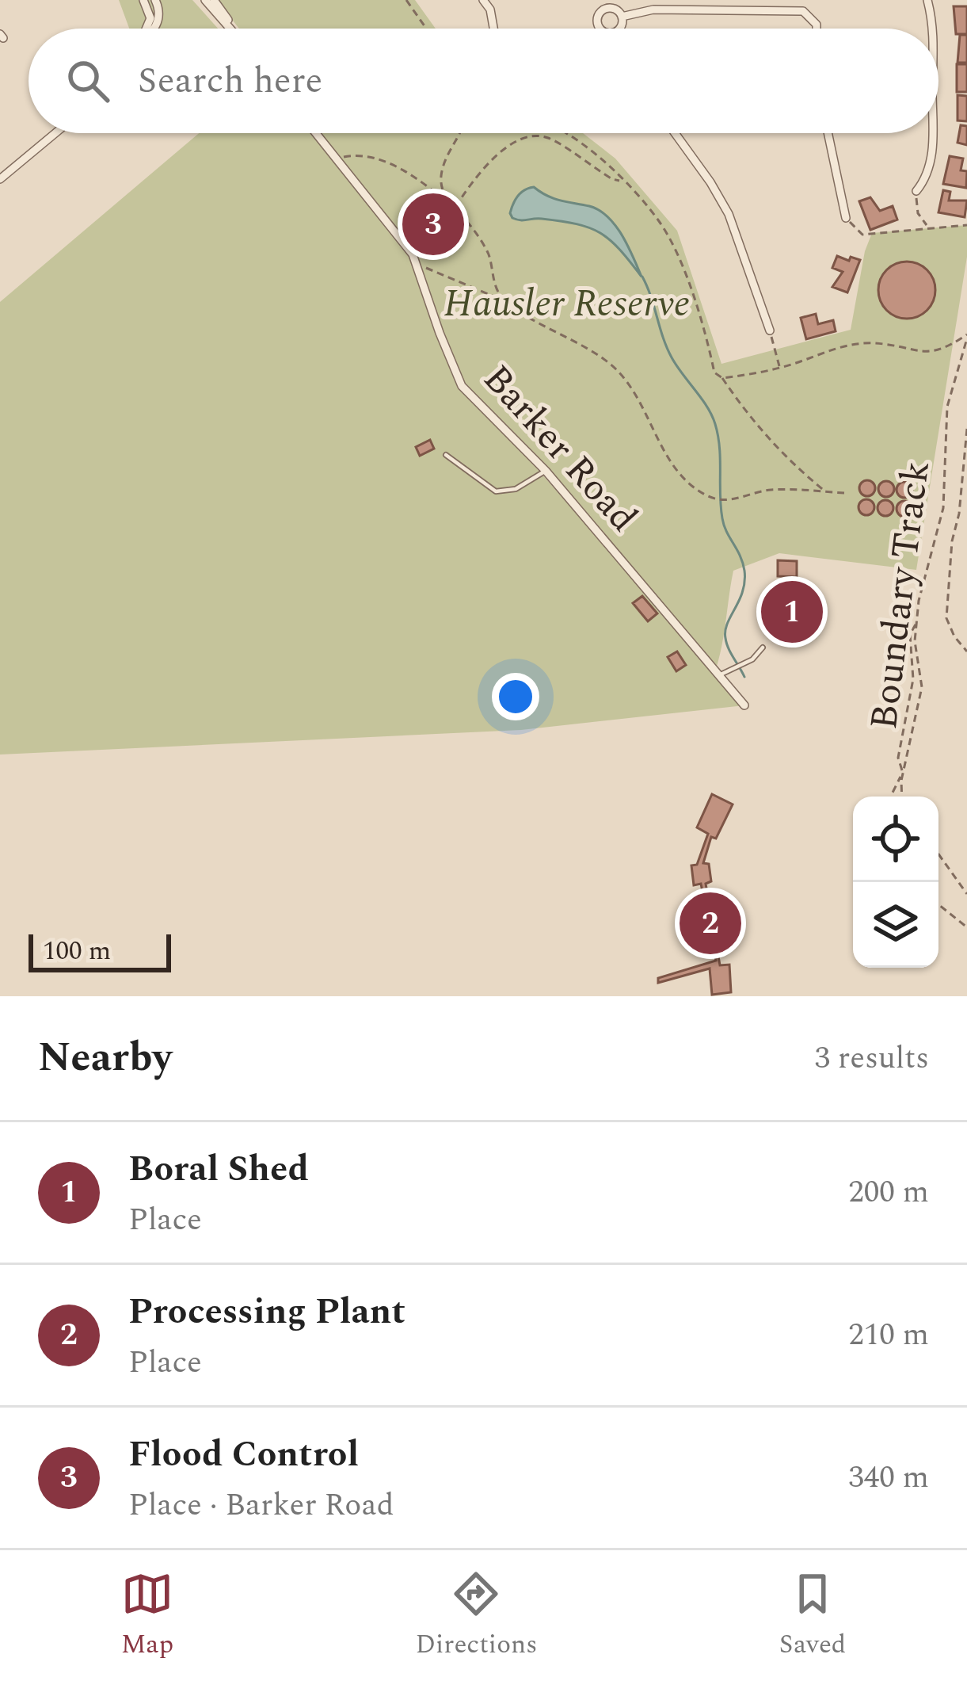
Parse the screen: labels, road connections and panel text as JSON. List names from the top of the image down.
{
  "streets": {
    "street": ["Barker Road"],
    "path": ["Boundary Track"]
  },
  "parks": ["Hausler Reserve"],
  "scale_bar": "100 m",
  "page": {
    "search": "Search here",
    "pins": ["3", "1", "2"],
    "scale": "100 m",
    "heading": ["Nearby", "3 results"],
    "list": [
      {
        "mark": "1",
        "name": "Boral Shed",
        "note": "Place",
        "value": "200 m"
      },
      {
        "mark": "2",
        "name": "Processing Plant",
        "note": "Place",
        "value": "210 m"
      },
      {
        "mark": "3",
        "name": "Flood Control",
        "note": "Place · Barker Road",
        "value": "340 m"
      }
    ],
    "nav": ["Map", "Directions", "Saved"]
  }
}
